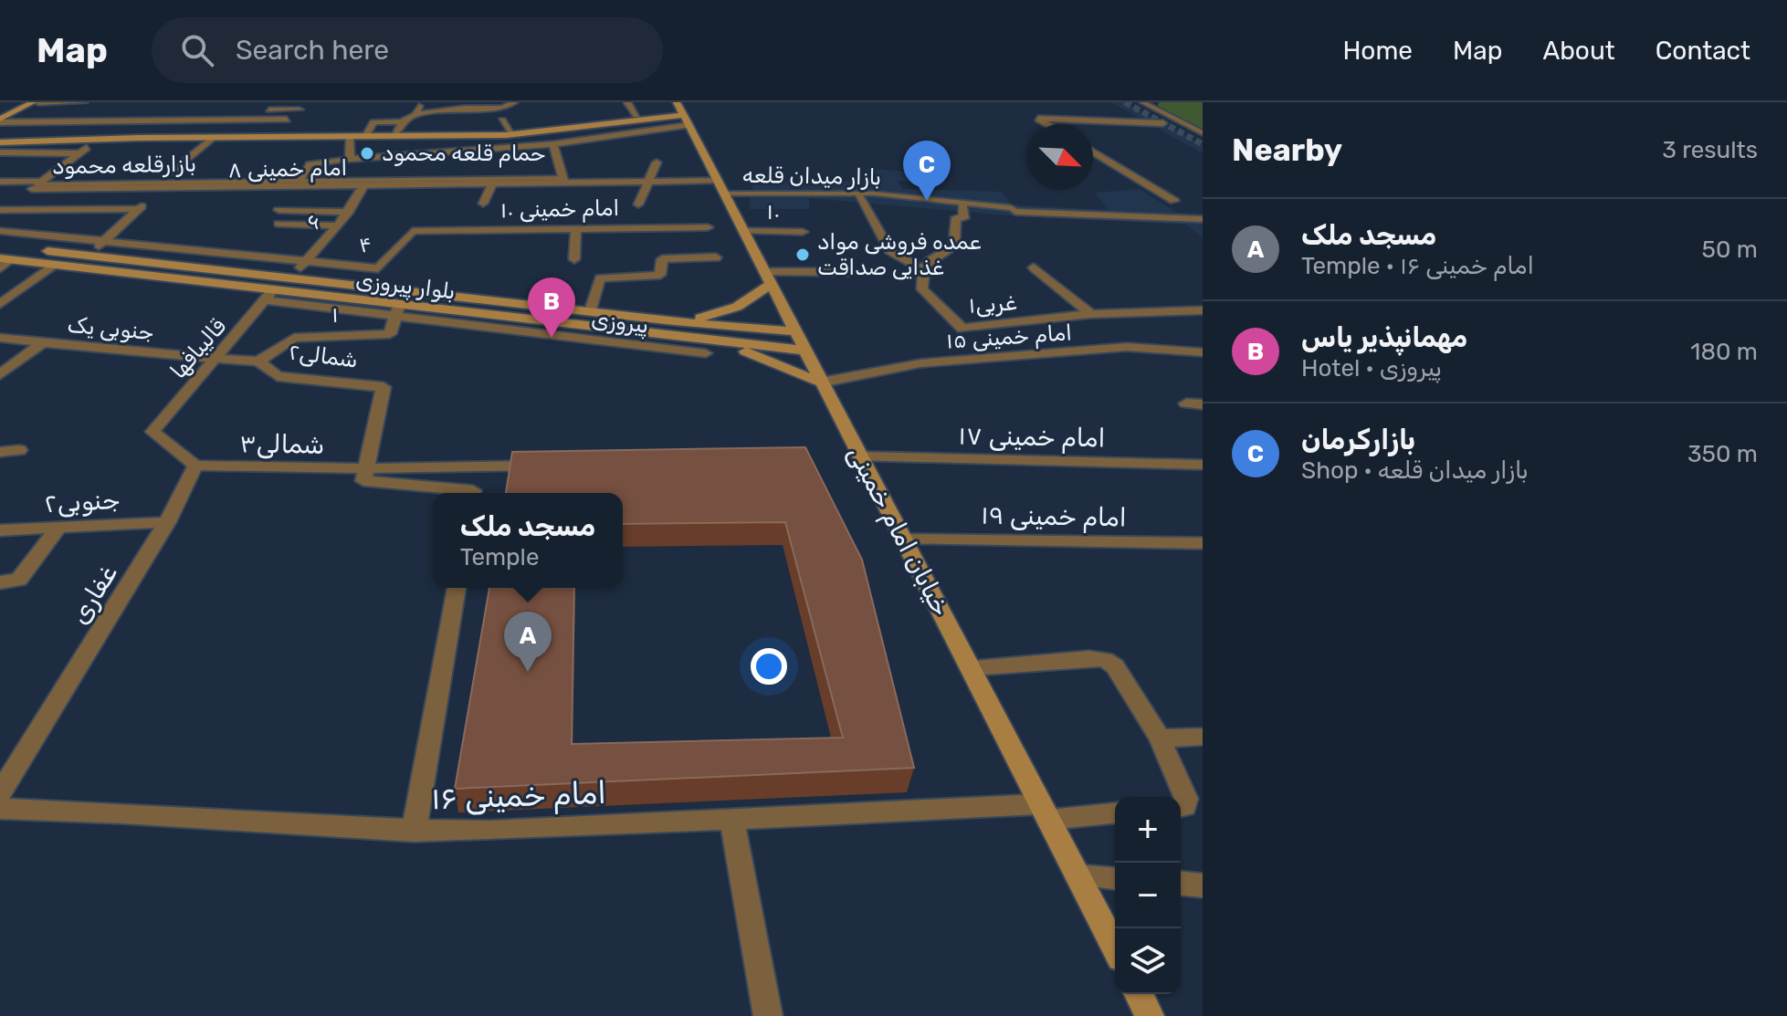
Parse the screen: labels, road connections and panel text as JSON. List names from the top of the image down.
{
  "streets": {
    "main road": ["بلوار پیروزی", "خیابان امام خمینی"],
    "street": [
      "بازارقلعه محمود",
      "امام خمینی ۸",
      "بازار میدان قلعه",
      "امام خمینی ۱۰",
      "۱۰",
      "۶",
      "۴",
      "غربی۱",
      "۱",
      "پیروزی",
      "جنوبی یک",
      "امام خمینی ۱۵",
      "قالیبافها",
      "شمالی۲",
      "امام خمینی ۱۷",
      "شمالی۳",
      "جنوبی۲",
      "امام خمینی ۱۹",
      "غفاری",
      "امام خمینی ۱۶"
    ]
  },
  "crossings": [
    ["بازارقلعه محمود", "امام خمینی ۸"],
    ["امام خمینی ۸", "۶"],
    ["امام خمینی ۸", "خیابان امام خمینی"],
    ["بازار میدان قلعه", "خیابان امام خمینی"],
    ["امام خمینی ۱۰", "۴"],
    ["۱۰", "خیابان امام خمینی"],
    ["۶", "۴"],
    ["۶", "بلوار پیروزی"],
    ["بلوار پیروزی", "۱"],
    ["بلوار پیروزی", "پیروزی"],
    ["بلوار پیروزی", "خیابان امام خمینی"],
    ["۱", "پیروزی"],
    ["۱", "شمالی۲"],
    ["پیروزی", "قالیبافها"],
    ["جنوبی یک", "قالیبافها"],
    ["جنوبی یک", "شمالی۲"],
    ["امام خمینی ۱۵", "خیابان امام خمینی"],
    ["قالیبافها", "شمالی۲"],
    ["قالیبافها", "شمالی۳"],
    ["قالیبافها", "غفاری"],
    ["شمالی۲", "شمالی۳"],
    ["امام خمینی ۱۷", "خیابان امام خمینی"],
    ["شمالی۳", "غفاری"],
    ["جنوبی۲", "غفاری"],
    ["امام خمینی ۱۹", "خیابان امام خمینی"],
    ["خیابان امام خمینی", "امام خمینی ۱۶"]
  ],
  "places": ["حمام قلعه محمود", "عمده فروشی مواد غذایی صداقت"],
  "north": "bottom right",
  "page": {
    "header": "Map",
    "search": "Search here",
    "nav": [
      "Home",
      "Map",
      "About",
      "Contact"
    ],
    "heading": ["Nearby", "3 results"],
    "pins": ["C", "B", "A"],
    "list": [
      {
        "mark": "A",
        "name": "مسجد ملک",
        "note": "Temple · امام خمینی ۱۶",
        "value": "50 m"
      },
      {
        "mark": "B",
        "name": "مهمانپذیر یاس",
        "note": "Hotel · پیروزی",
        "value": "180 m"
      },
      {
        "mark": "C",
        "name": "بازارکرمان",
        "note": "Shop · بازار میدان قلعه",
        "value": "350 m"
      }
    ],
    "popup": ["مسجد ملک", "Temple"],
    "map_buttons": ["+", "−"]
  }
}
